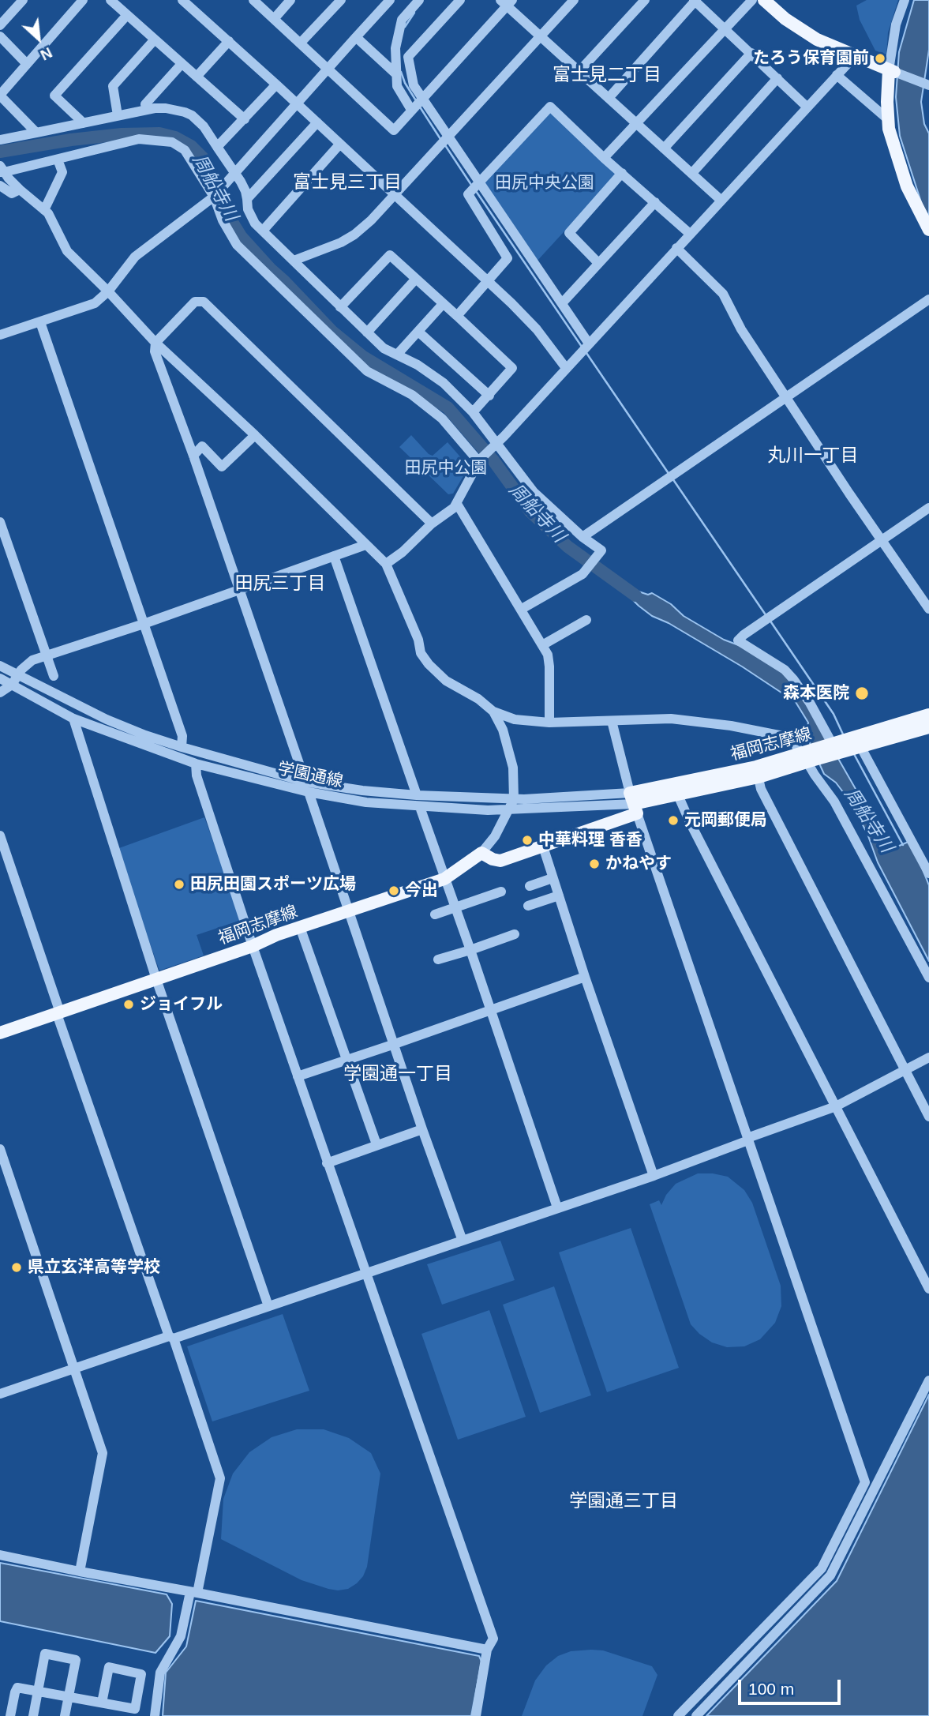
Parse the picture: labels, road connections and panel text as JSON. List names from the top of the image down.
{
  "streets": {
    "main road": ["福岡志摩線"],
    "street": ["学園通線"]
  },
  "crossings": [
    ["福岡志摩線", "学園通線"]
  ],
  "districts": [
    "富士見二丁目",
    "富士見三丁目",
    "丸川一丁目",
    "田尻三丁目",
    "学園通一丁目",
    "学園通三丁目"
  ],
  "water": ["周船寺川"],
  "parks": ["田尻中央公園", "田尻中公園"],
  "places": [
    "たろう保育園前",
    "森本医院",
    "元岡郵便局",
    "中華料理 香香",
    "かねやす",
    "田尻田園スポーツ広場",
    "今出",
    "ジョイフル",
    "県立玄洋高等学校"
  ],
  "scale_bar": "100 m",
  "north": "bottom right"
}
